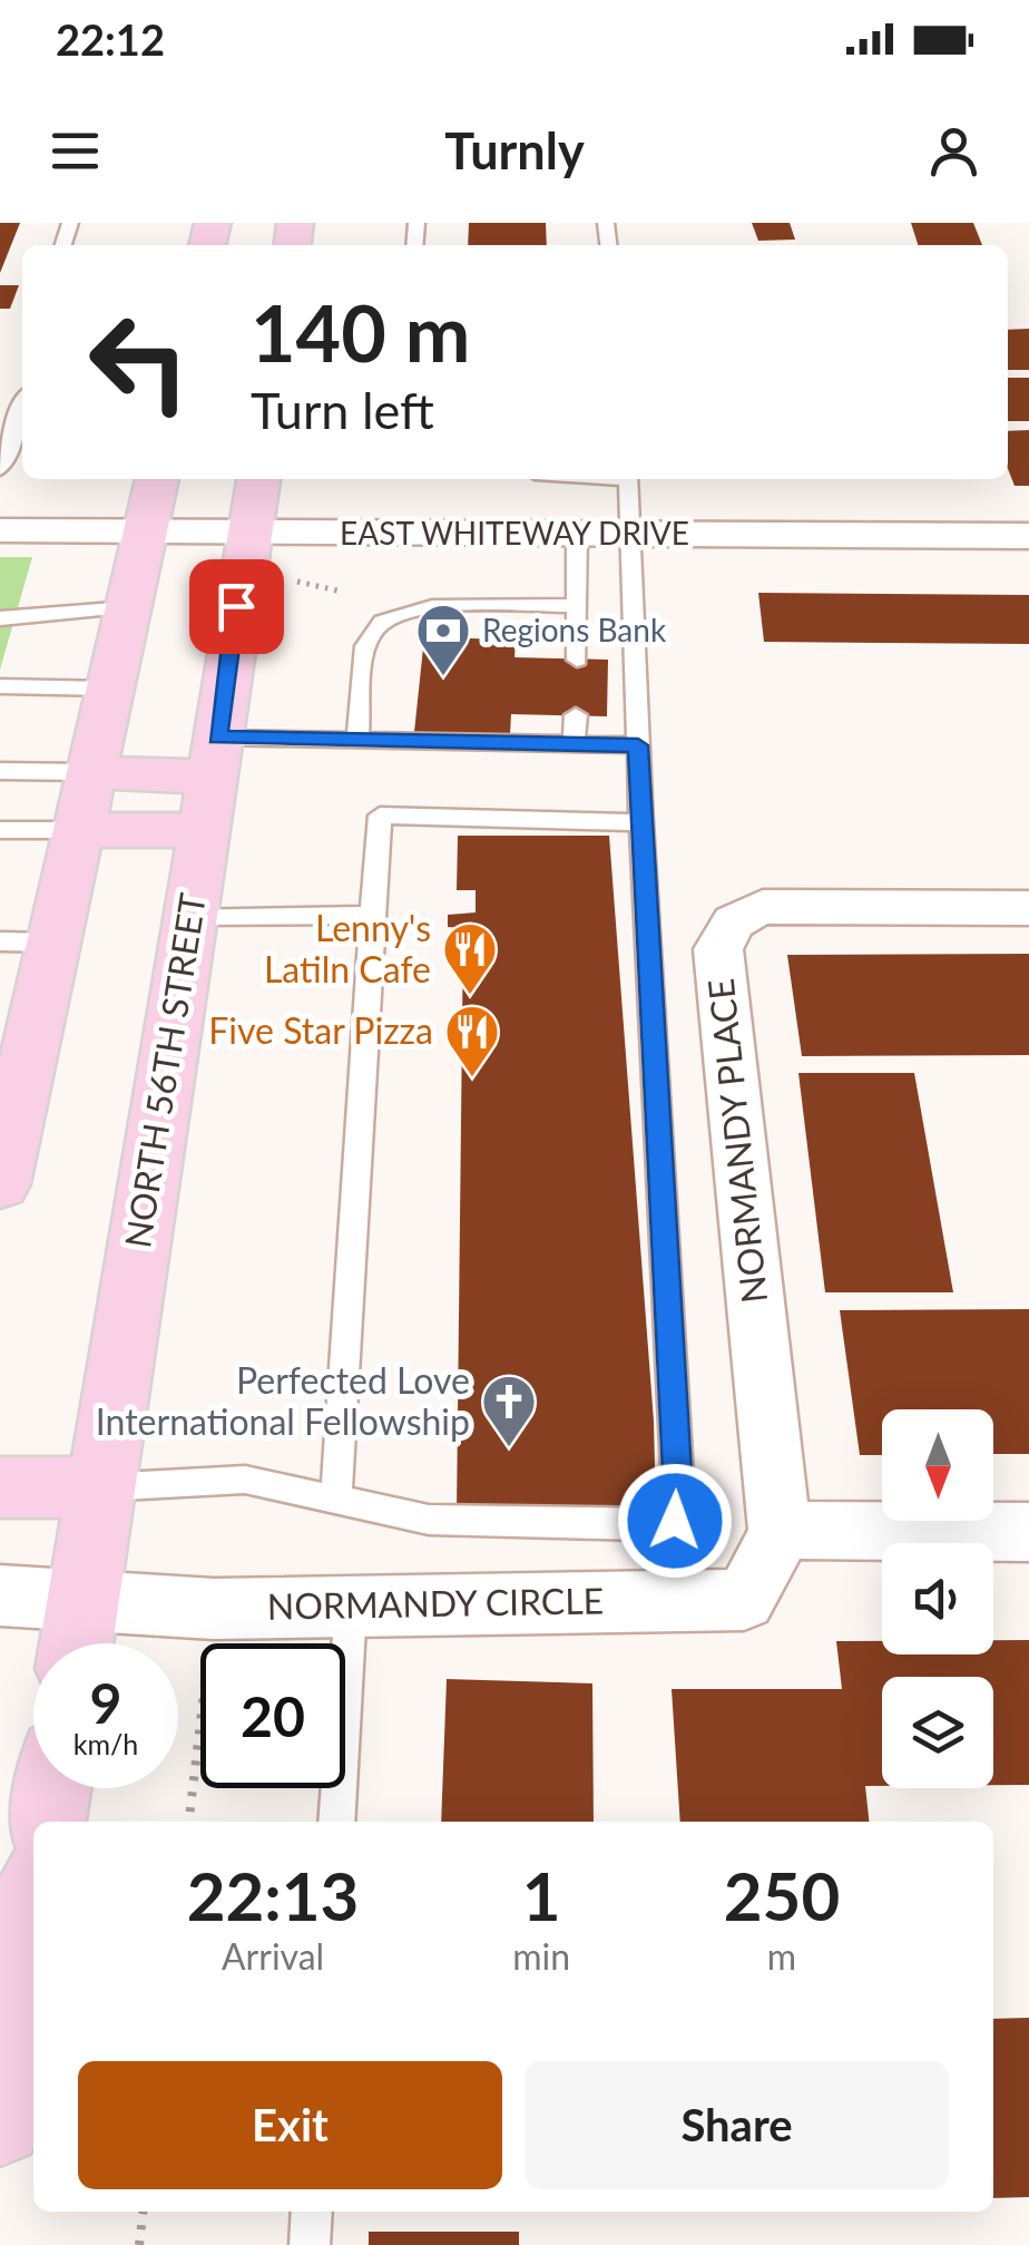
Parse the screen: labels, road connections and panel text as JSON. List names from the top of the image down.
{
  "streets": {
    "main road": ["NORTH 56TH STREET"],
    "street": ["EAST WHITEWAY DRIVE", "NORMANDY PLACE", "NORMANDY CIRCLE"]
  },
  "crossings": [
    ["EAST WHITEWAY DRIVE", "NORTH 56TH STREET"],
    ["NORTH 56TH STREET", "NORMANDY CIRCLE"],
    ["NORMANDY PLACE", "NORMANDY CIRCLE"]
  ],
  "places": {
    "bank": ["Regions Bank"],
    "restaurant": ["Lenny's Latiln Cafe", "Five Star Pizza"],
    "church": ["Perfected Love International Fellowship"]
  },
  "north": "bottom",
  "page": {
    "status": "22:12",
    "header": "Turnly",
    "turn": ["140 m", "Turn left"],
    "speed": "9 km/h",
    "limit": "20",
    "eta": [
      "22:13",
      "Arrival",
      "1",
      "min",
      "250",
      "m"
    ],
    "buttons": ["Exit", "Share"]
  }
}
